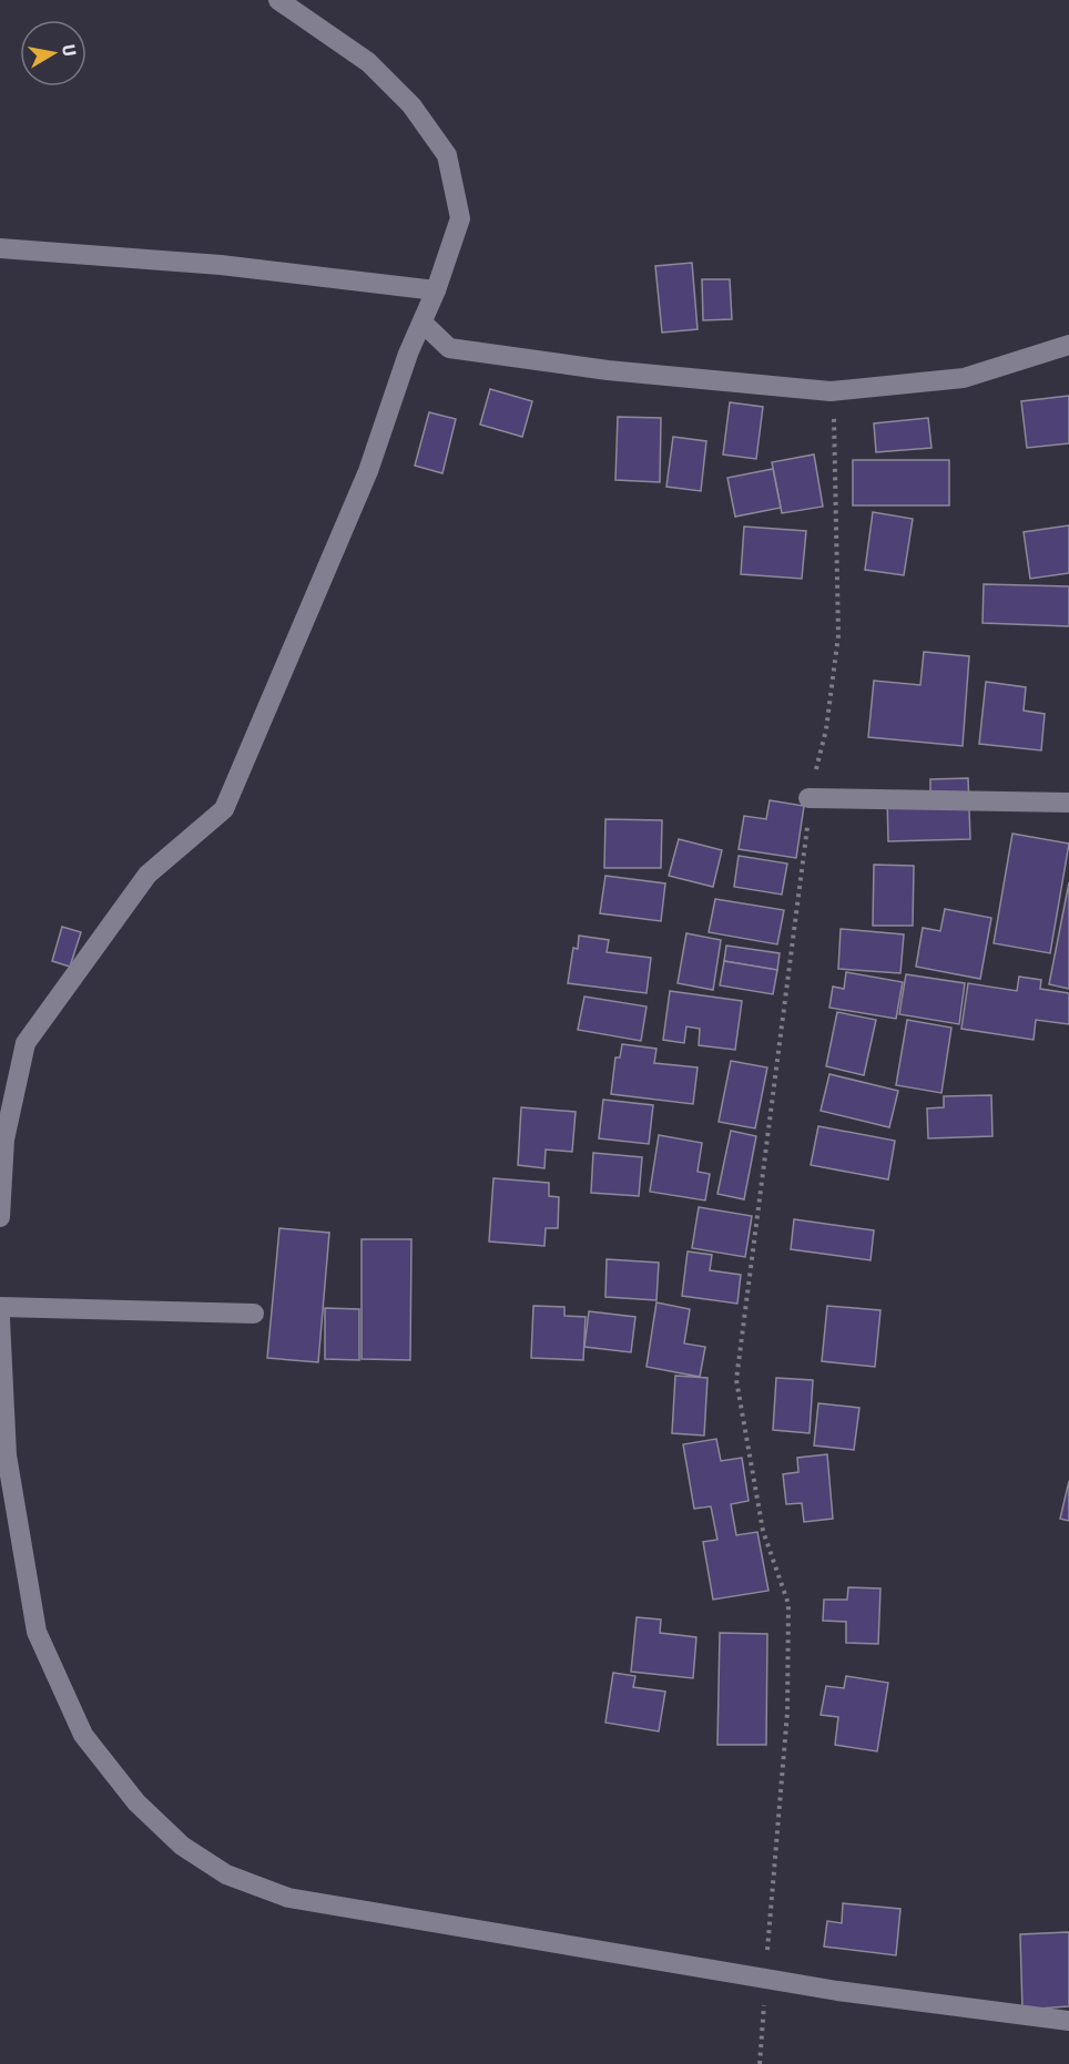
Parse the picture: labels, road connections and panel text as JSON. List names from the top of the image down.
{
  "north": "right"
}
